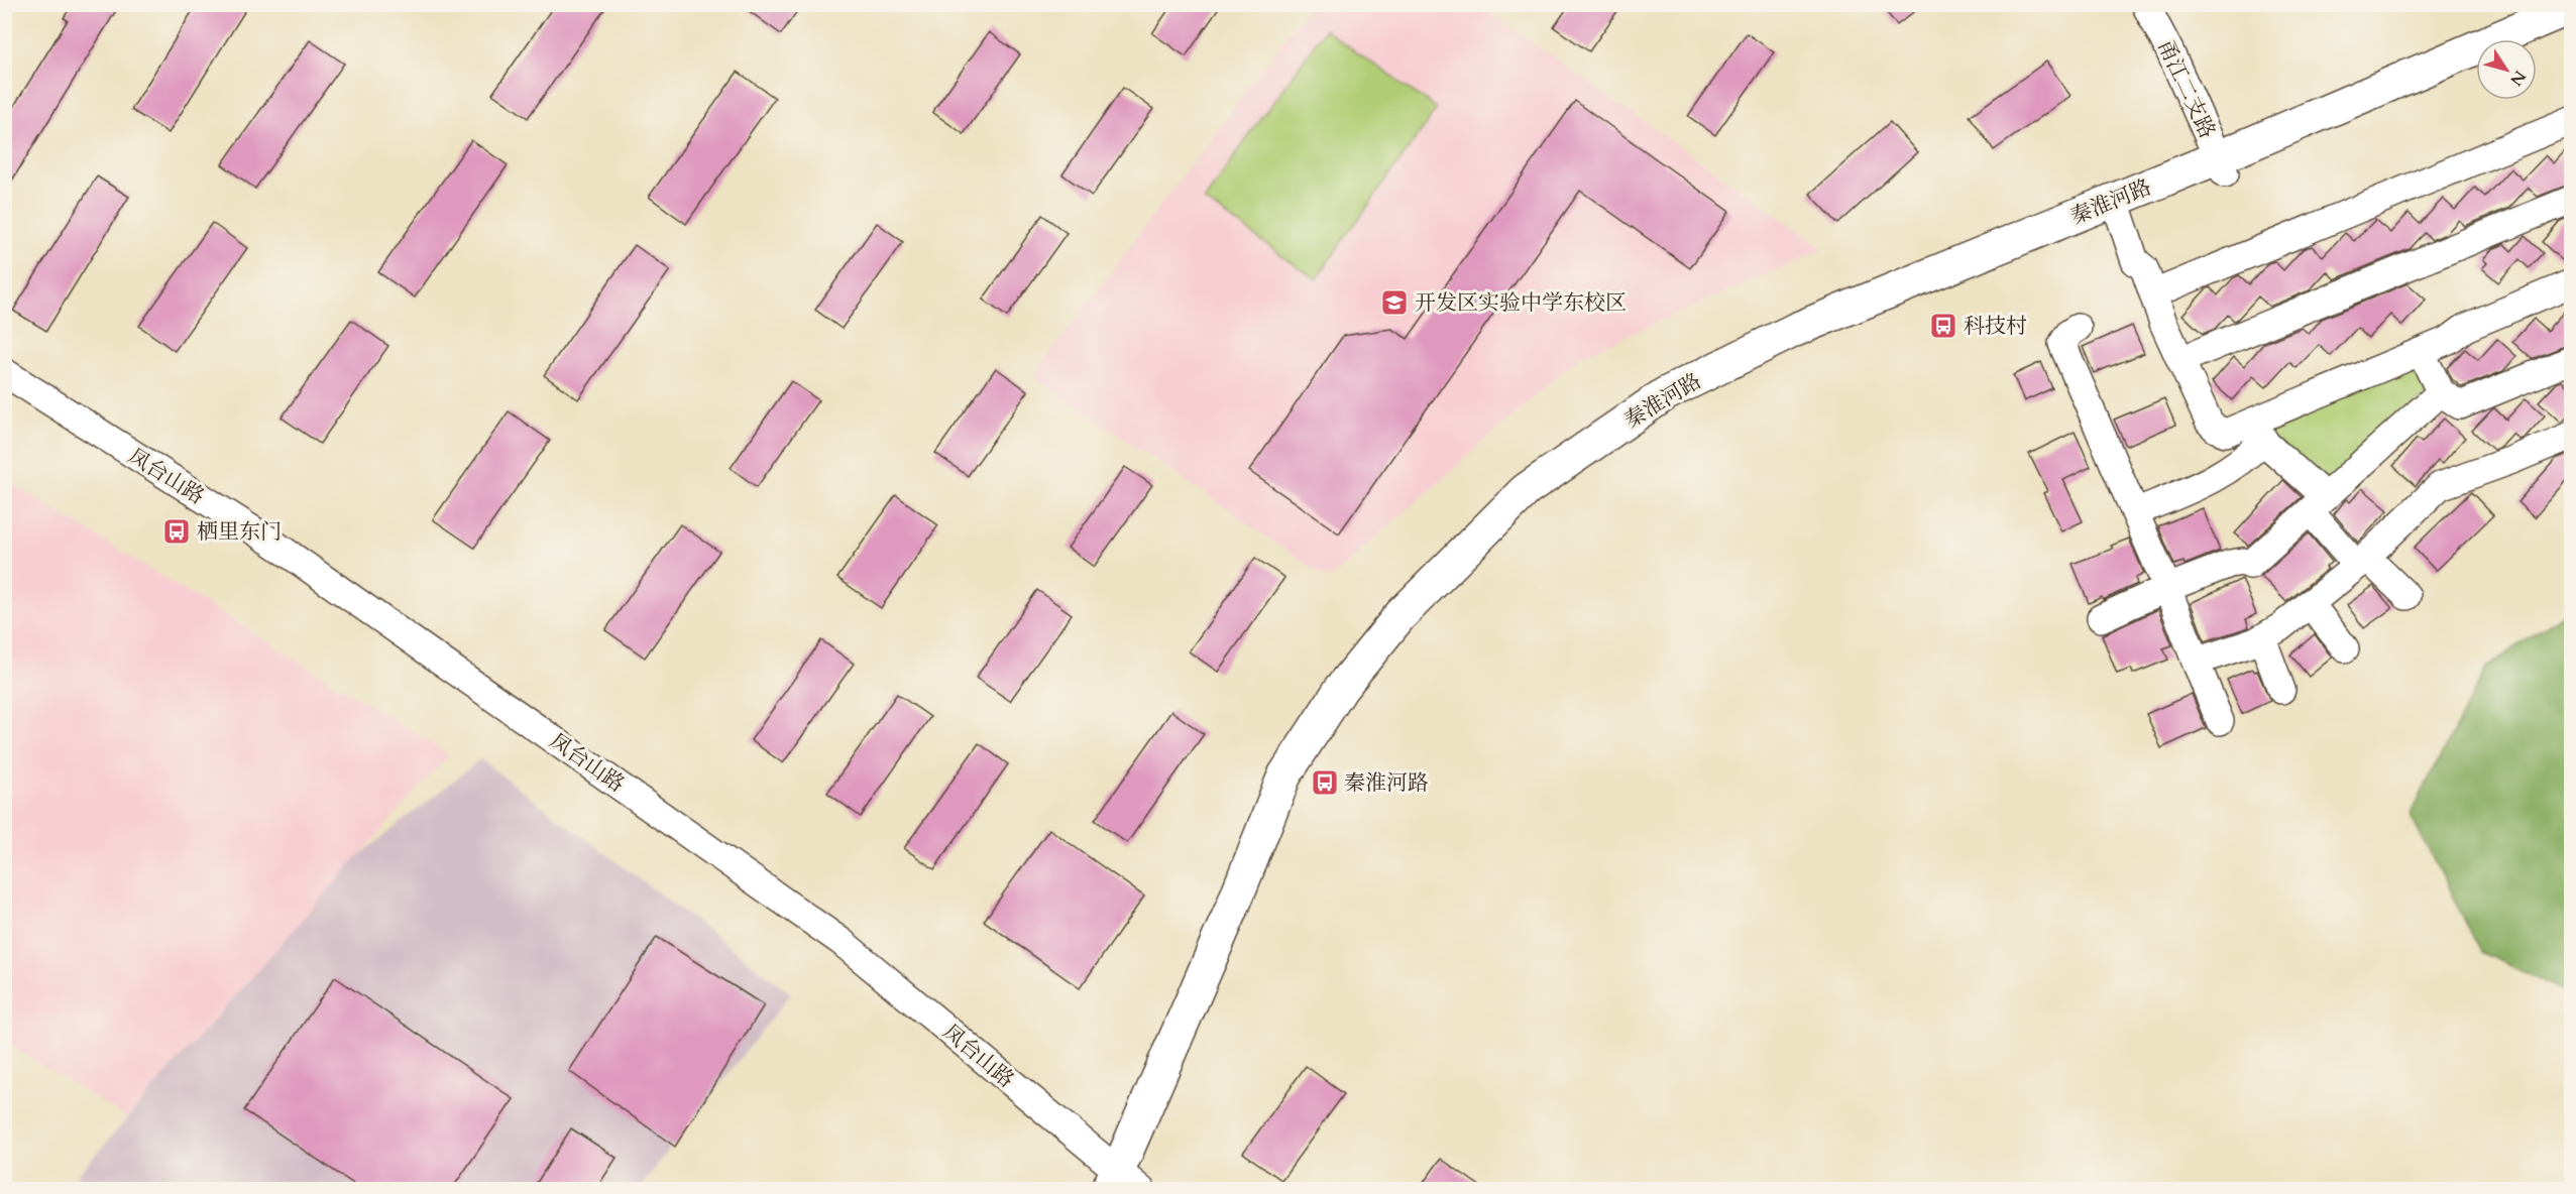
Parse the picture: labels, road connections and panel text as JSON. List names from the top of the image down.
{
  "streets": {
    "main road": ["秦淮河路"],
    "street": ["甬江二支路", "凤台山路"]
  },
  "crossings": [
    ["甬江二支路", "秦淮河路"],
    ["秦淮河路", "凤台山路"]
  ],
  "places": {
    "school or university": ["开发区实验中学东校区"],
    "bus stop": ["科技村", "栖里东门", "秦淮河路"]
  },
  "north": "bottom right"
}
